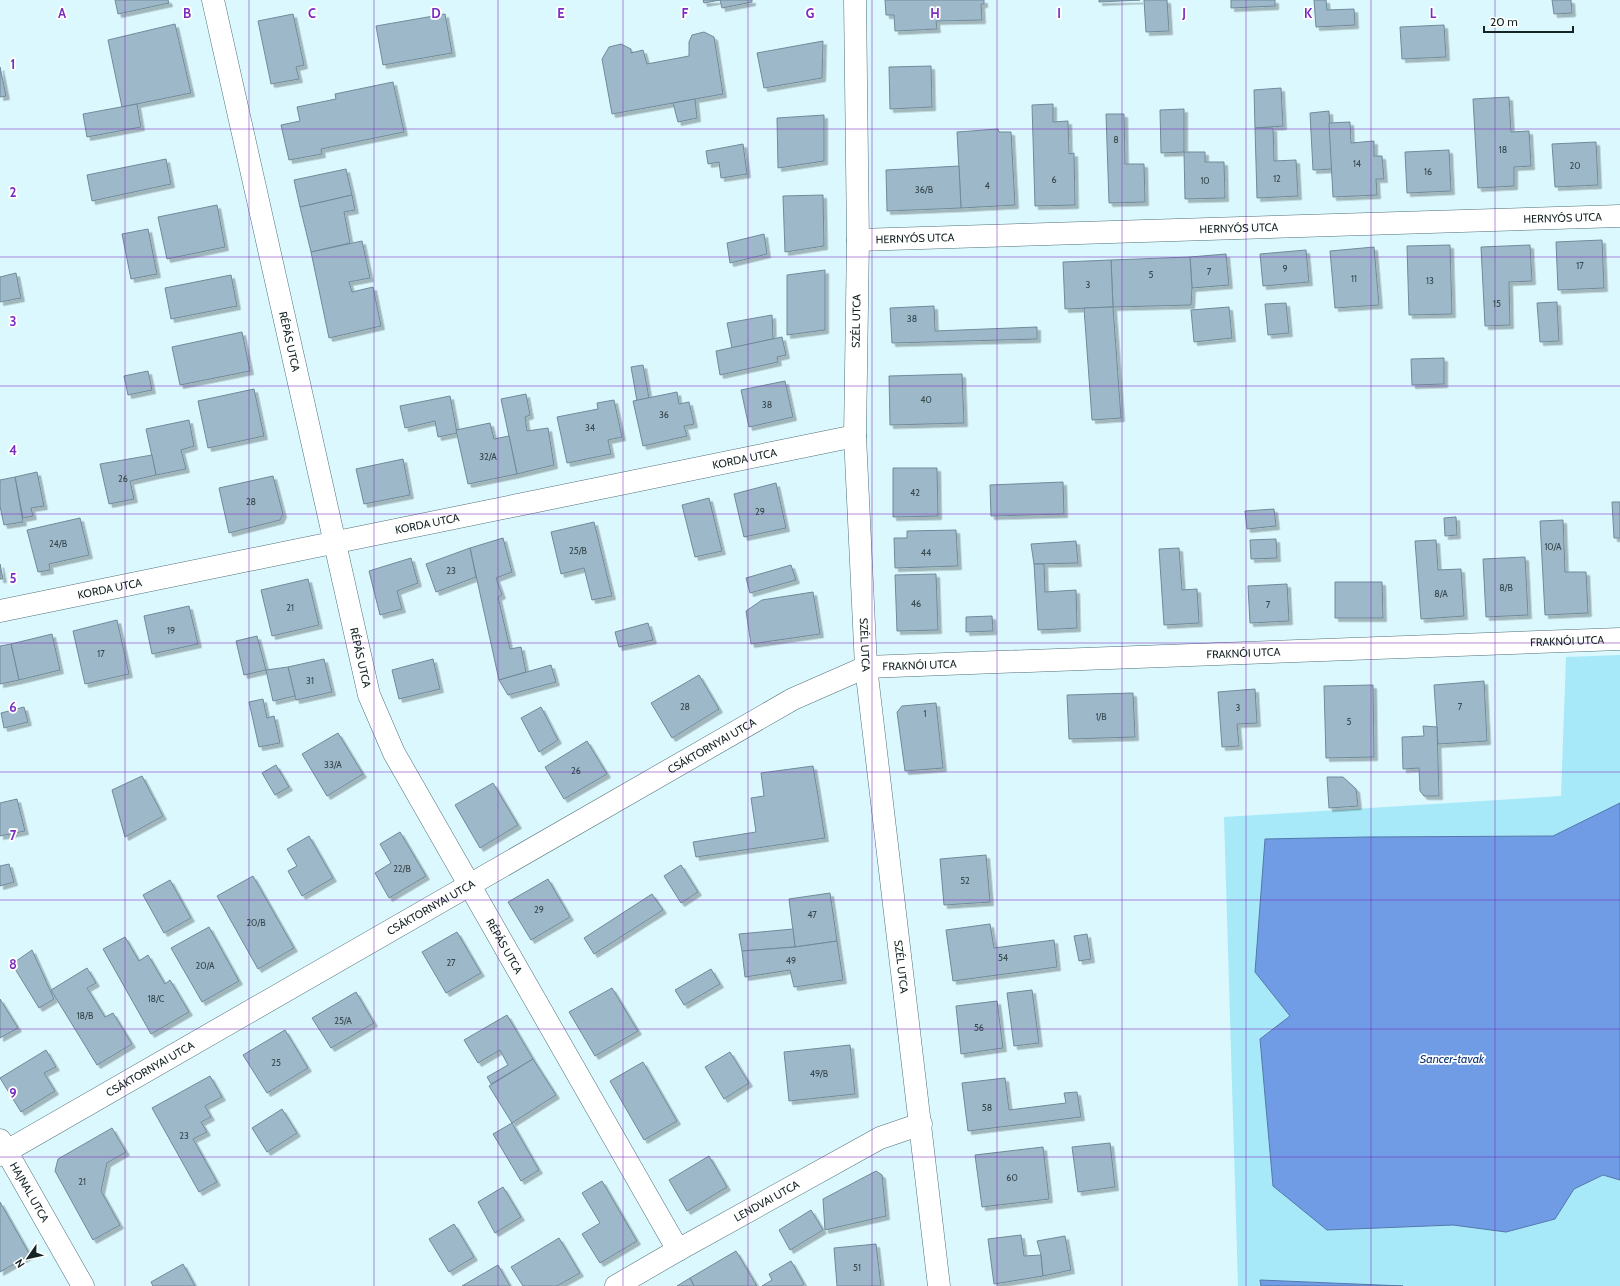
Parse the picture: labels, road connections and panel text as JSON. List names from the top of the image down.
{
  "streets": {
    "street": [
      "HERNYÓS UTCA",
      "SZÉL UTCA",
      "RÉPÁS UTCA",
      "KORDA UTCA",
      "FRAKNÓI UTCA",
      "CSÁKTORNYAI UTCA",
      "HAJNAL UTCA",
      "LENDVAI UTCA"
    ]
  },
  "crossings": [
    ["HERNYÓS UTCA", "SZÉL UTCA"],
    ["SZÉL UTCA", "KORDA UTCA"],
    ["SZÉL UTCA", "FRAKNÓI UTCA"],
    ["SZÉL UTCA", "CSÁKTORNYAI UTCA"],
    ["SZÉL UTCA", "LENDVAI UTCA"],
    ["RÉPÁS UTCA", "KORDA UTCA"],
    ["RÉPÁS UTCA", "CSÁKTORNYAI UTCA"],
    ["RÉPÁS UTCA", "LENDVAI UTCA"],
    ["FRAKNÓI UTCA", "CSÁKTORNYAI UTCA"],
    ["CSÁKTORNYAI UTCA", "HAJNAL UTCA"]
  ],
  "water": ["Sancer-tavak"],
  "house_numbers": [
    "8",
    "18",
    "14",
    "20",
    "16",
    "12",
    "6",
    "10",
    "4",
    "36/B",
    "17",
    "9",
    "7",
    "5",
    "11",
    "13",
    "3",
    "15",
    "38",
    "40",
    "38",
    "36",
    "34",
    "32/A",
    "26",
    "42",
    "28",
    "29",
    "24/B",
    "10/A",
    "25/B",
    "44",
    "23",
    "8/B",
    "8/A",
    "46",
    "7",
    "21",
    "19",
    "17",
    "31",
    "28",
    "7",
    "3",
    "1",
    "1/B",
    "5",
    "33/A",
    "26",
    "22/B",
    "52",
    "29",
    "47",
    "20/B",
    "54",
    "49",
    "27",
    "20/A",
    "18/C",
    "18/B",
    "25/A",
    "56",
    "25",
    "49/B",
    "58",
    "23",
    "60",
    "21",
    "51"
  ],
  "scale_bar": "20 m",
  "north": "bottom left",
  "grid": {
    "columns": [
      "A",
      "B",
      "C",
      "D",
      "E",
      "F",
      "G",
      "H",
      "I",
      "J",
      "K",
      "L"
    ],
    "rows": [
      "1",
      "2",
      "3",
      "4",
      "5",
      "6",
      "7",
      "8",
      "9"
    ]
  }
}
